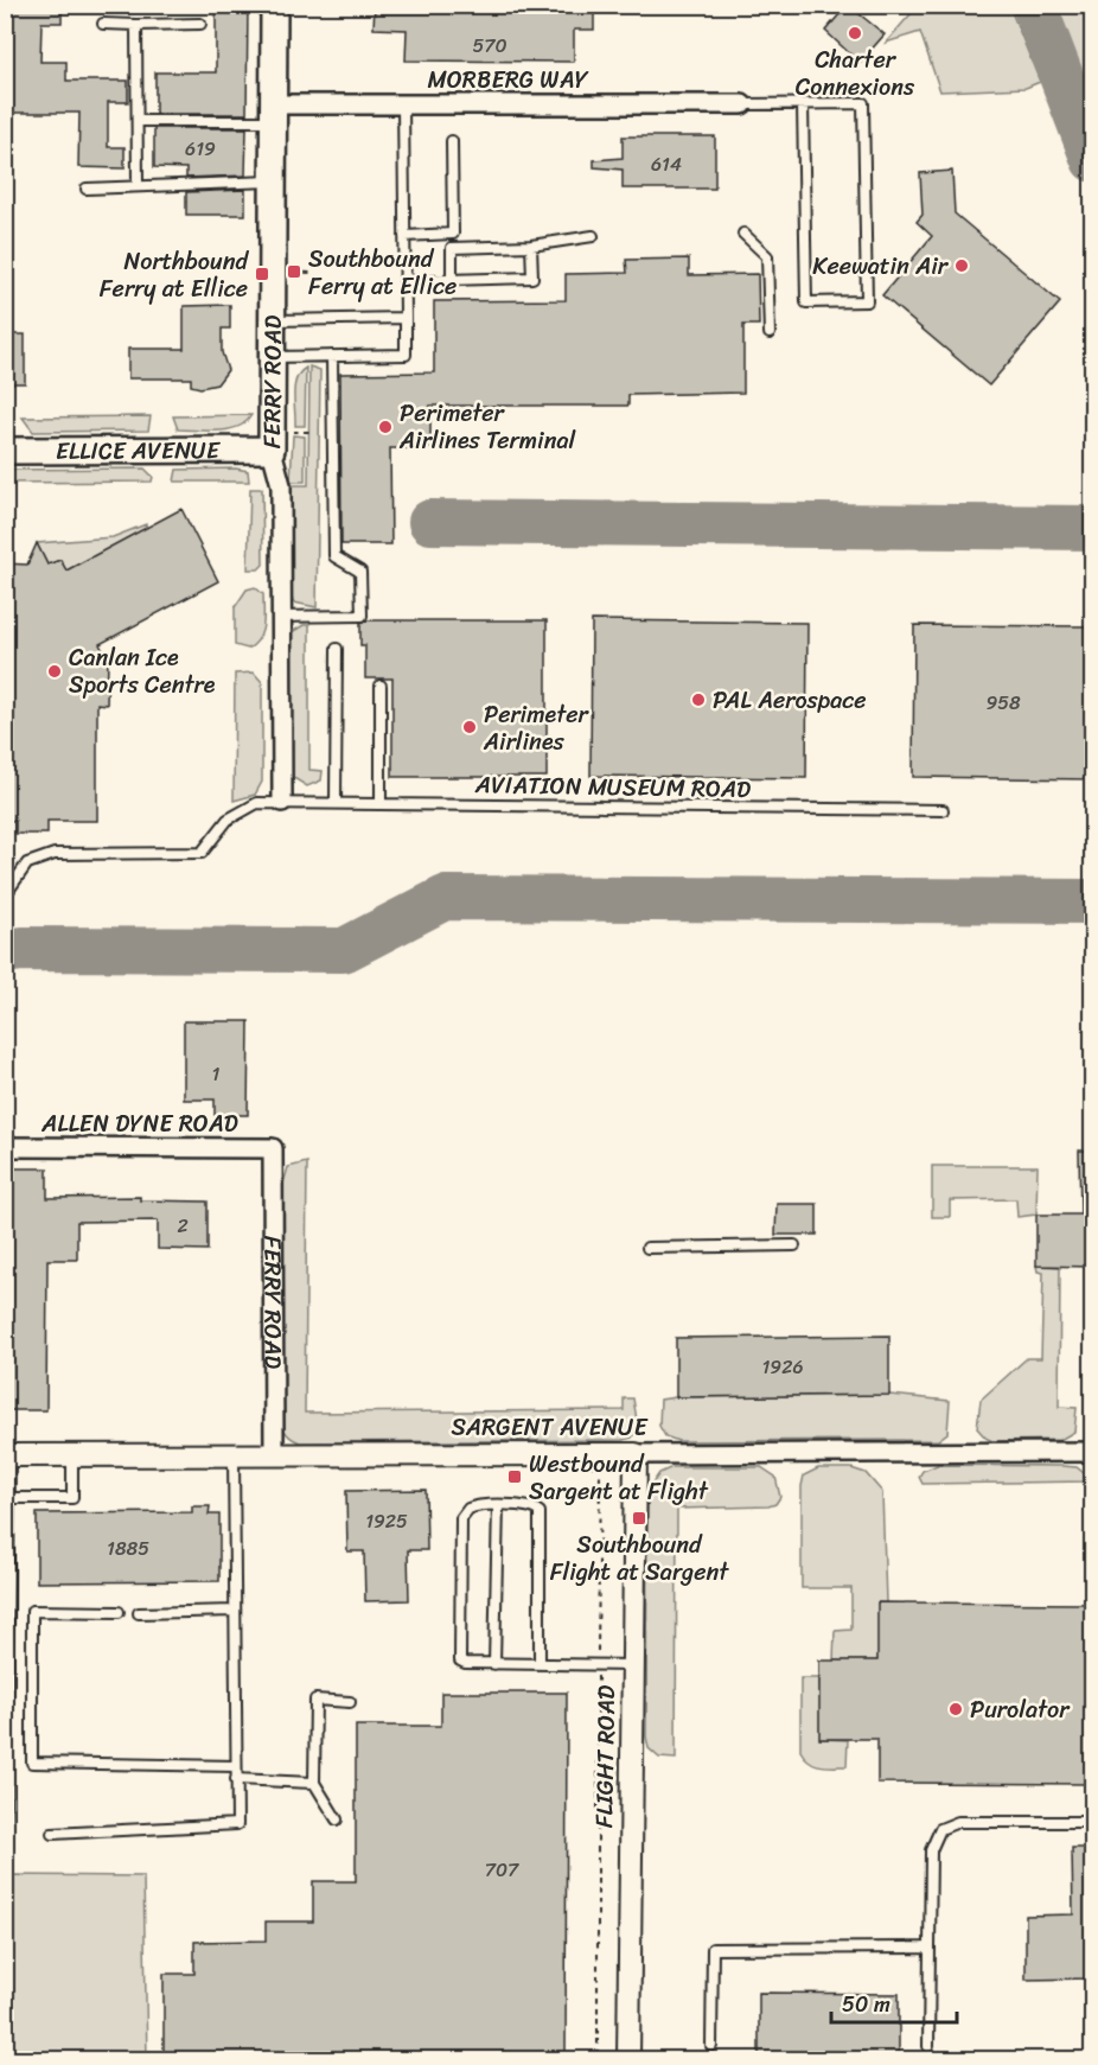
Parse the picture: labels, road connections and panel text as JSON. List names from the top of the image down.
{
  "streets": {
    "main road": ["FERRY ROAD", "ELLICE AVENUE"],
    "street": [
      "MORBERG WAY",
      "ALLEN DYNE ROAD",
      "SARGENT AVENUE",
      "FLIGHT ROAD"
    ],
    "lane": ["AVIATION MUSEUM ROAD"]
  },
  "crossings": [
    ["MORBERG WAY", "FERRY ROAD"],
    ["FERRY ROAD", "ELLICE AVENUE"],
    ["FERRY ROAD", "AVIATION MUSEUM ROAD"],
    ["FERRY ROAD", "ALLEN DYNE ROAD"],
    ["FERRY ROAD", "SARGENT AVENUE"],
    ["SARGENT AVENUE", "FLIGHT ROAD"]
  ],
  "places": {
    "other": [
      "Charter Connexions",
      "Keewatin Air",
      "Perimeter Airlines Terminal",
      "Canlan Ice Sports Centre",
      "PAL Aerospace",
      "Perimeter Airlines",
      "Purolator"
    ],
    "transit": [
      "Southbound Ferry at Ellice",
      "Northbound Ferry at Ellice",
      "Westbound Sargent at Flight",
      "Southbound Flight at Sargent"
    ]
  },
  "house_numbers": [
    "570",
    "619",
    "614",
    "958",
    "1",
    "2",
    "1926",
    "1925",
    "1885",
    "707"
  ],
  "scale_bar": "50 m"
}
